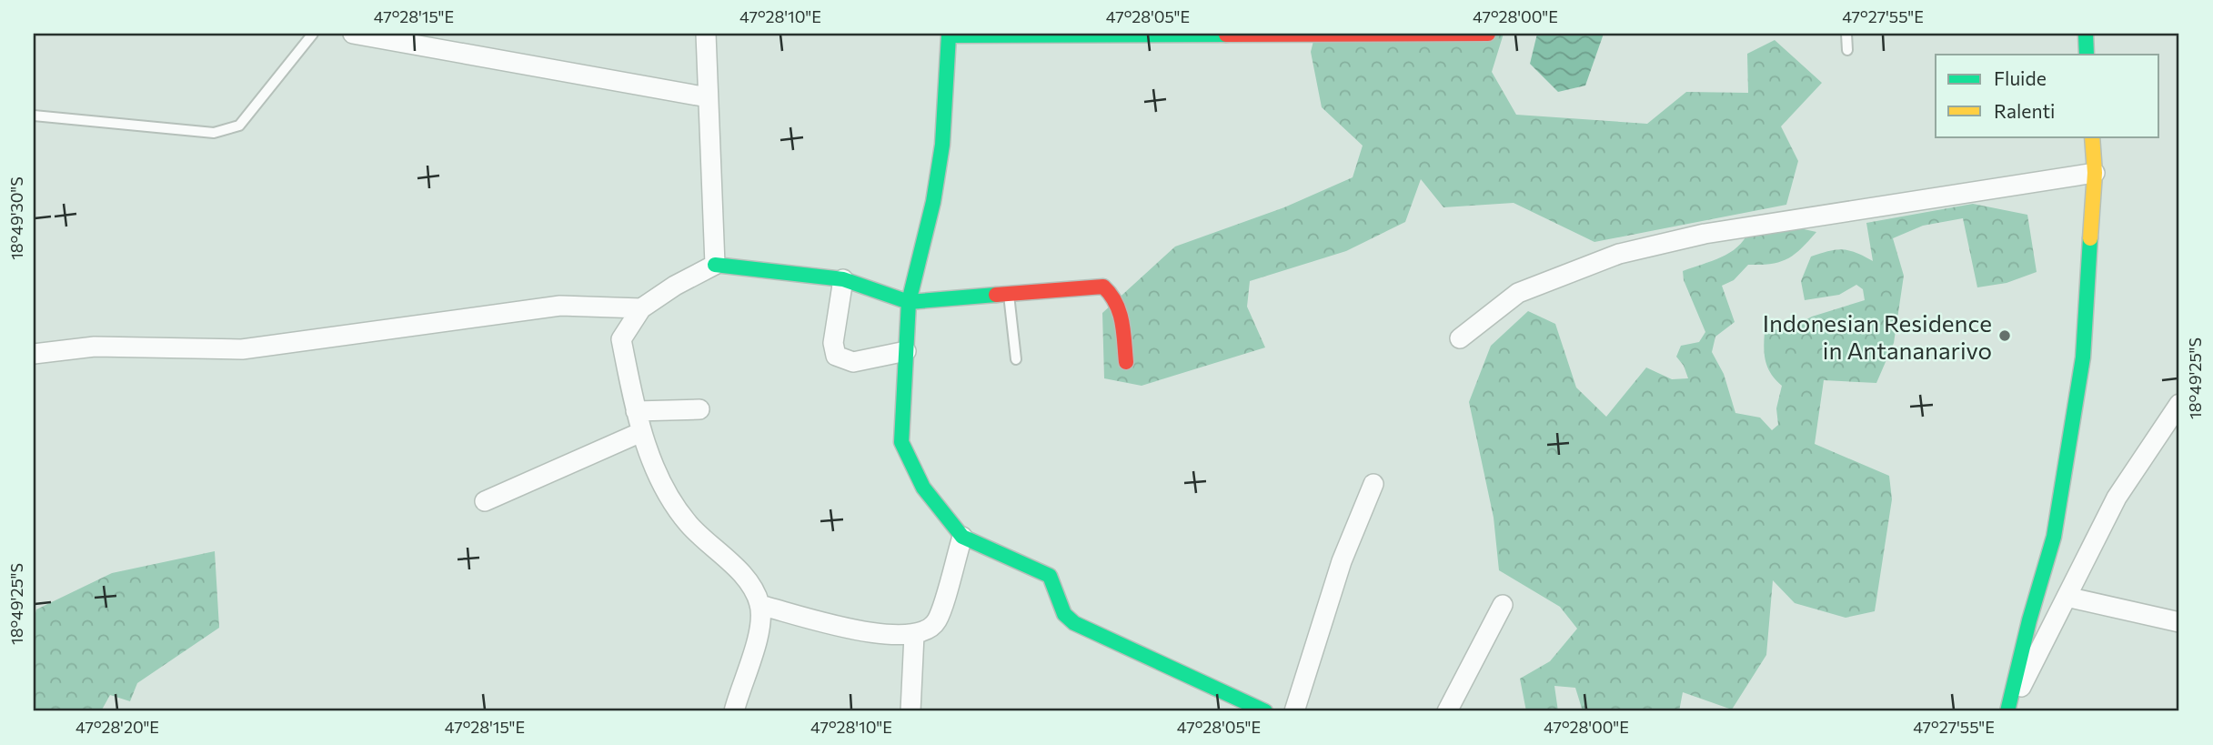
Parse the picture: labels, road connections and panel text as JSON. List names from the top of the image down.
{
  "places": ["Indonesian Residence in Antananarivo"],
  "legend": ["Fluide", "Ralenti"],
  "coordinates": [
    "47°28'15\"E",
    "47°28'10\"E",
    "47°28'05\"E",
    "47°28'00\"E",
    "47°27'55\"E",
    "18°49'30\"S",
    "18°49'25\"S",
    "47°28'20\"E"
  ]
}
